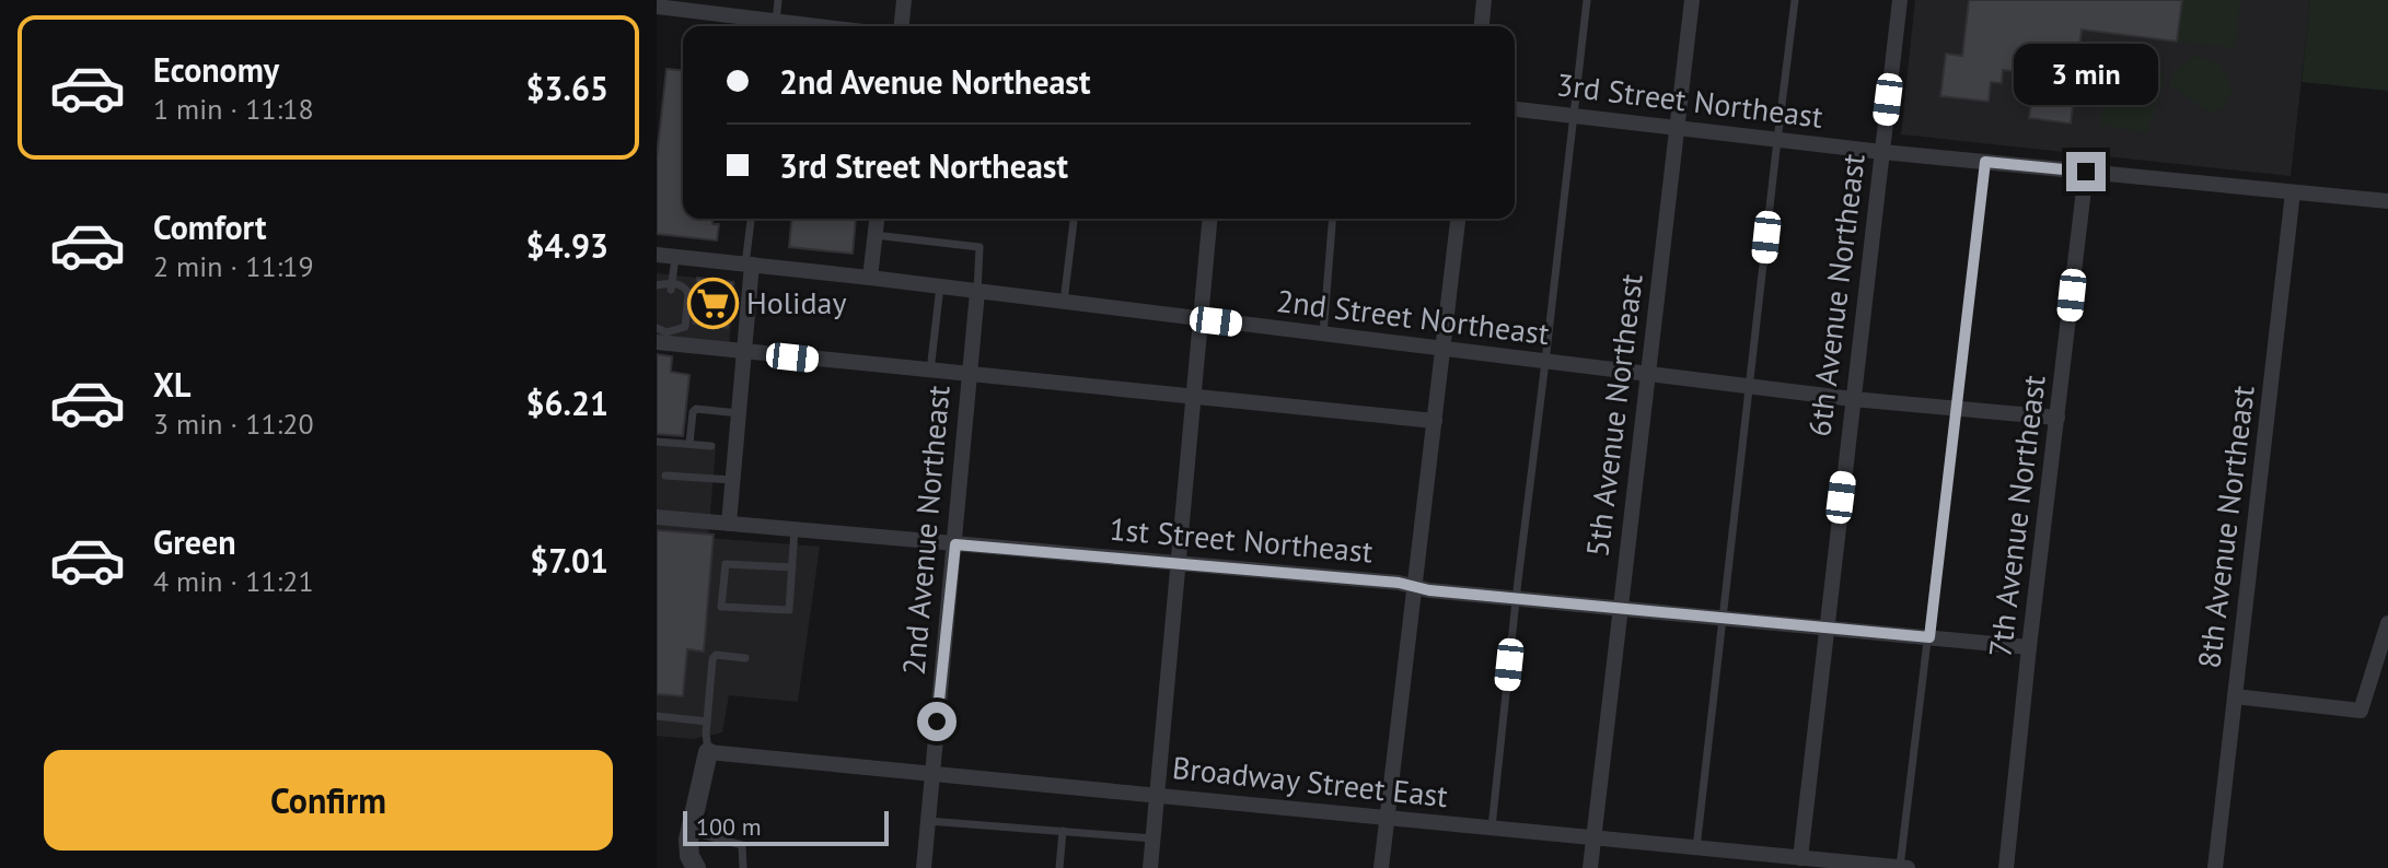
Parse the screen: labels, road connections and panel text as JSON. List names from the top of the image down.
{
  "streets": {
    "street": [
      "3rd Street Northeast",
      "6th Avenue Northeast",
      "2nd Street Northeast",
      "5th Avenue Northeast",
      "7th Avenue Northeast",
      "8th Avenue Northeast",
      "2nd Avenue Northeast",
      "1st Street Northeast",
      "Broadway Street East"
    ]
  },
  "crossings": [
    ["3rd Street Northeast", "6th Avenue Northeast"],
    ["3rd Street Northeast", "5th Avenue Northeast"],
    ["3rd Street Northeast", "7th Avenue Northeast"],
    ["3rd Street Northeast", "8th Avenue Northeast"],
    ["6th Avenue Northeast", "2nd Street Northeast"],
    ["6th Avenue Northeast", "1st Street Northeast"],
    ["6th Avenue Northeast", "Broadway Street East"],
    ["2nd Street Northeast", "5th Avenue Northeast"],
    ["2nd Street Northeast", "7th Avenue Northeast"],
    ["2nd Street Northeast", "2nd Avenue Northeast"],
    ["5th Avenue Northeast", "1st Street Northeast"],
    ["5th Avenue Northeast", "Broadway Street East"],
    ["7th Avenue Northeast", "1st Street Northeast"],
    ["2nd Avenue Northeast", "1st Street Northeast"],
    ["2nd Avenue Northeast", "Broadway Street East"]
  ],
  "places": {
    "supermarket": ["Holiday"]
  },
  "scale_bar": "100 m",
  "page": {
    "list": [
      {
        "name": "Economy",
        "note": "1 min · 11:18",
        "value": "$3.65"
      },
      {
        "name": "Comfort",
        "note": "2 min · 11:19",
        "value": "$4.93"
      },
      {
        "name": "XL",
        "note": "3 min · 11:20",
        "value": "$6.21"
      },
      {
        "name": "Green",
        "note": "4 min · 11:21",
        "value": "$7.01"
      }
    ],
    "banner": ["2nd Avenue Northeast", "3rd Street Northeast"],
    "bubble": "3 min",
    "buttons": "Confirm",
    "scale": "100 m"
  }
}
